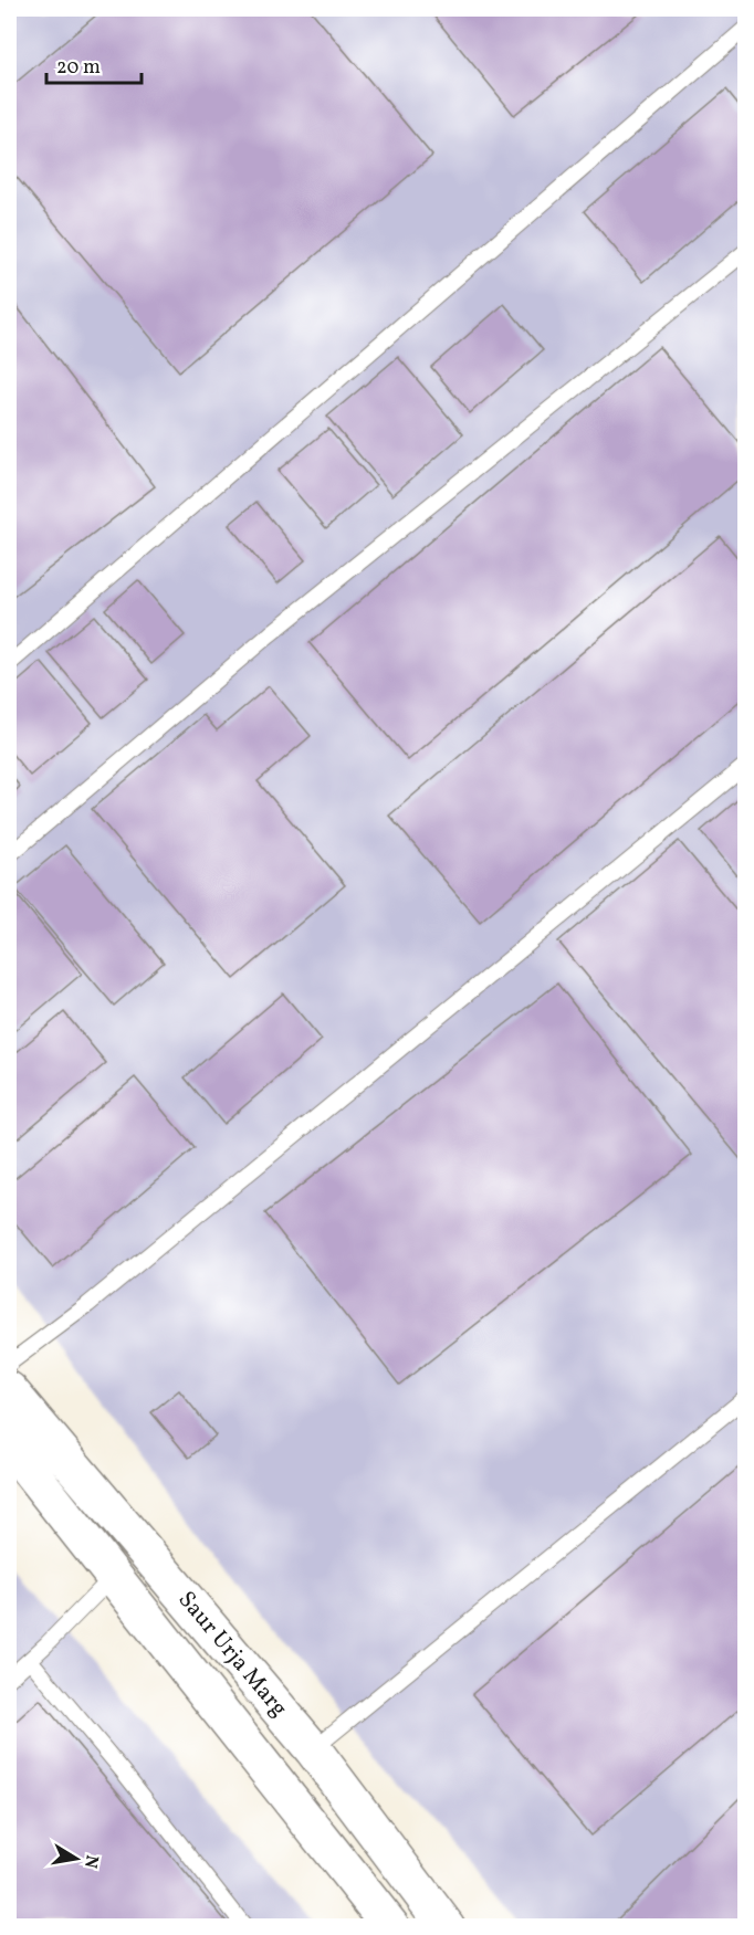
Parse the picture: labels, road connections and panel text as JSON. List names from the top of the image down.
{
  "streets": {
    "street": ["Saur Urja Marg"]
  },
  "scale_bar": "20 m",
  "north": "right"
}
